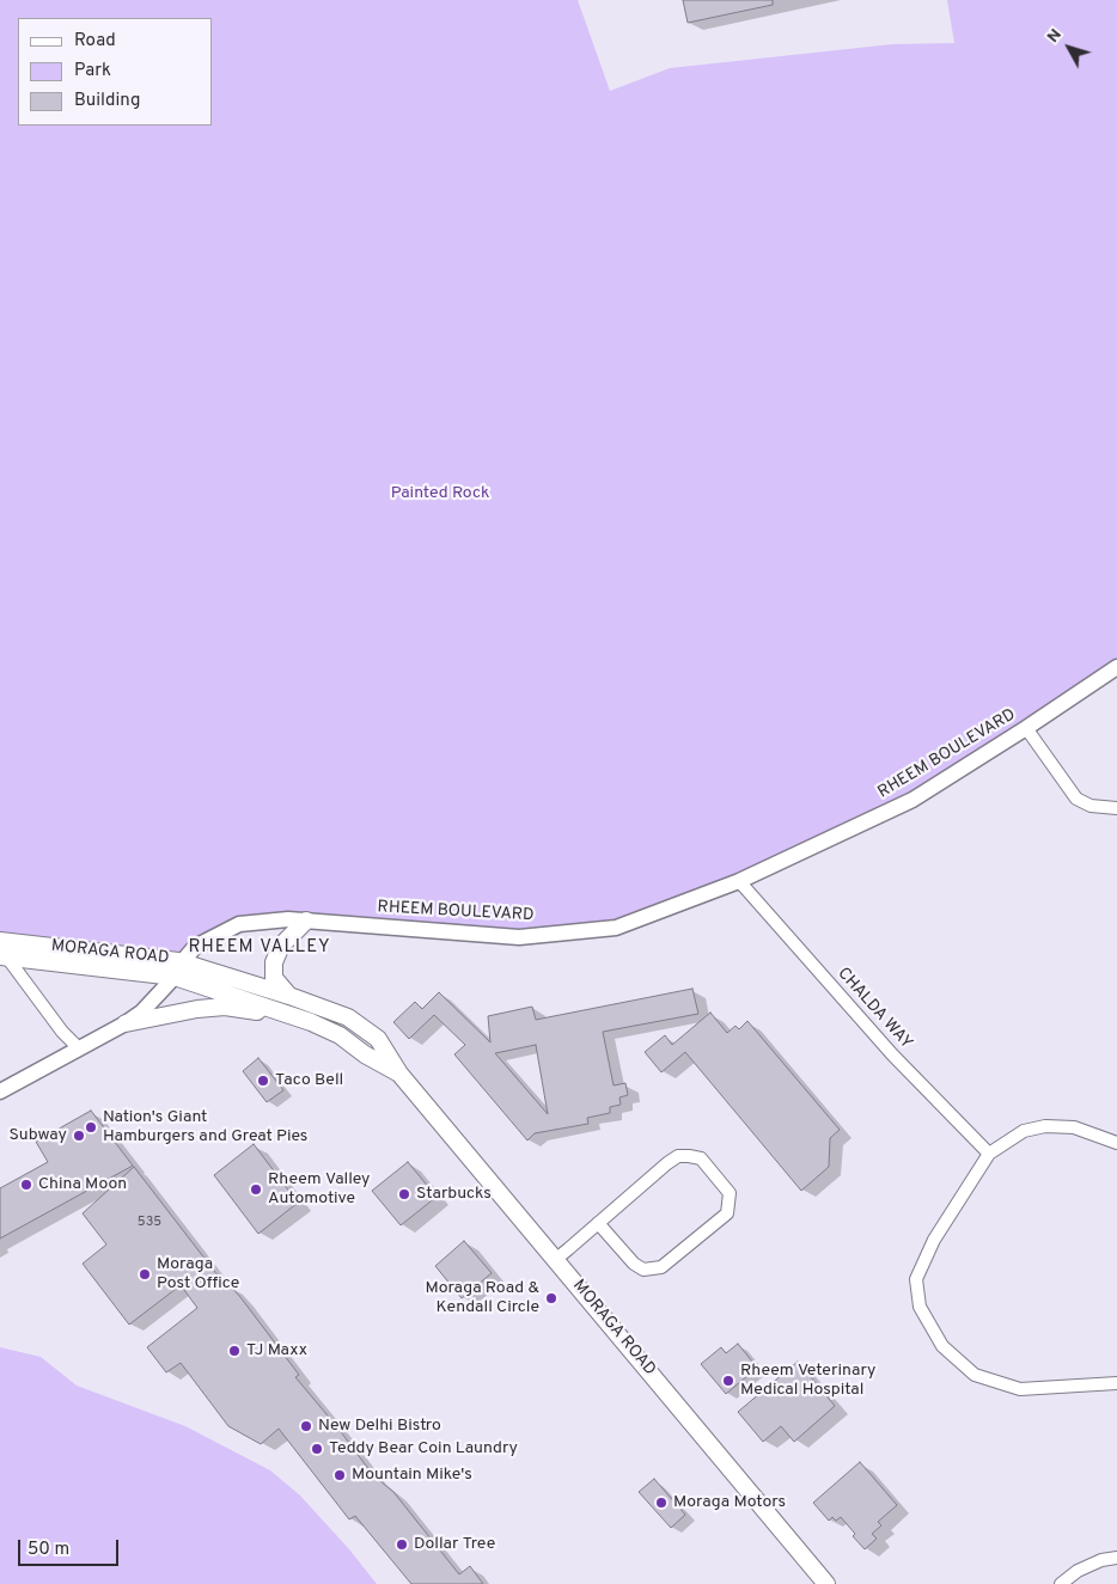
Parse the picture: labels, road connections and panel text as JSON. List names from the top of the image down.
{
  "streets": {
    "main road": ["MORAGA ROAD"],
    "street": ["RHEEM BOULEVARD", "CHALDA WAY"]
  },
  "crossings": [
    ["RHEEM BOULEVARD", "MORAGA ROAD"],
    ["RHEEM BOULEVARD", "CHALDA WAY"]
  ],
  "districts": ["RHEEM VALLEY"],
  "parks": ["Painted Rock"],
  "places": [
    "Taco Bell",
    "Nation's Giant Hamburgers and Great Pies",
    "Subway",
    "China Moon",
    "Rheem Valley Automotive",
    "Starbucks",
    "Moraga Post Office",
    "Moraga Road & Kendall Circle",
    "TJ Maxx",
    "Rheem Veterinary Medical Hospital",
    "New Delhi Bistro",
    "Teddy Bear Coin Laundry",
    "Mountain Mike's",
    "Moraga Motors",
    "Dollar Tree"
  ],
  "house_numbers": ["535"],
  "legend": ["Road", "Park", "Building"],
  "scale_bar": "50 m",
  "north": "top left"
}
